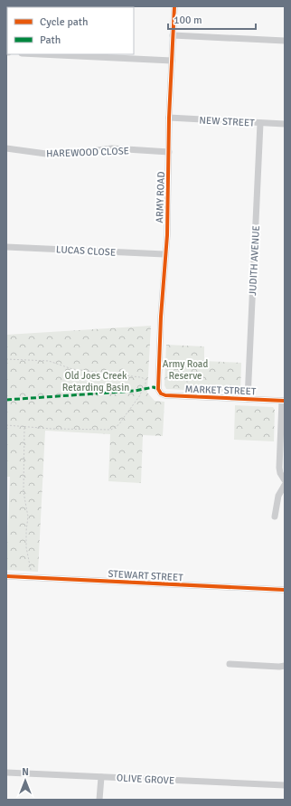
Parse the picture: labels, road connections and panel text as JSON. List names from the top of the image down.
{
  "streets": {
    "street": [
      "NEW STREET",
      "HAREWOOD CLOSE",
      "ARMY ROAD",
      "LUCAS CLOSE",
      "JUDITH AVENUE",
      "MARKET STREET",
      "STEWART STREET",
      "OLIVE GROVE"
    ]
  },
  "crossings": [
    ["NEW STREET", "ARMY ROAD"],
    ["NEW STREET", "JUDITH AVENUE"],
    ["HAREWOOD CLOSE", "ARMY ROAD"],
    ["ARMY ROAD", "LUCAS CLOSE"],
    ["ARMY ROAD", "MARKET STREET"],
    ["JUDITH AVENUE", "MARKET STREET"]
  ],
  "parks": ["Army Road Reserve", "Old Joes Creek Retarding Basin"],
  "legend": ["Cycle path", "Path"],
  "scale_bar": "100 m",
  "north": "top"
}
